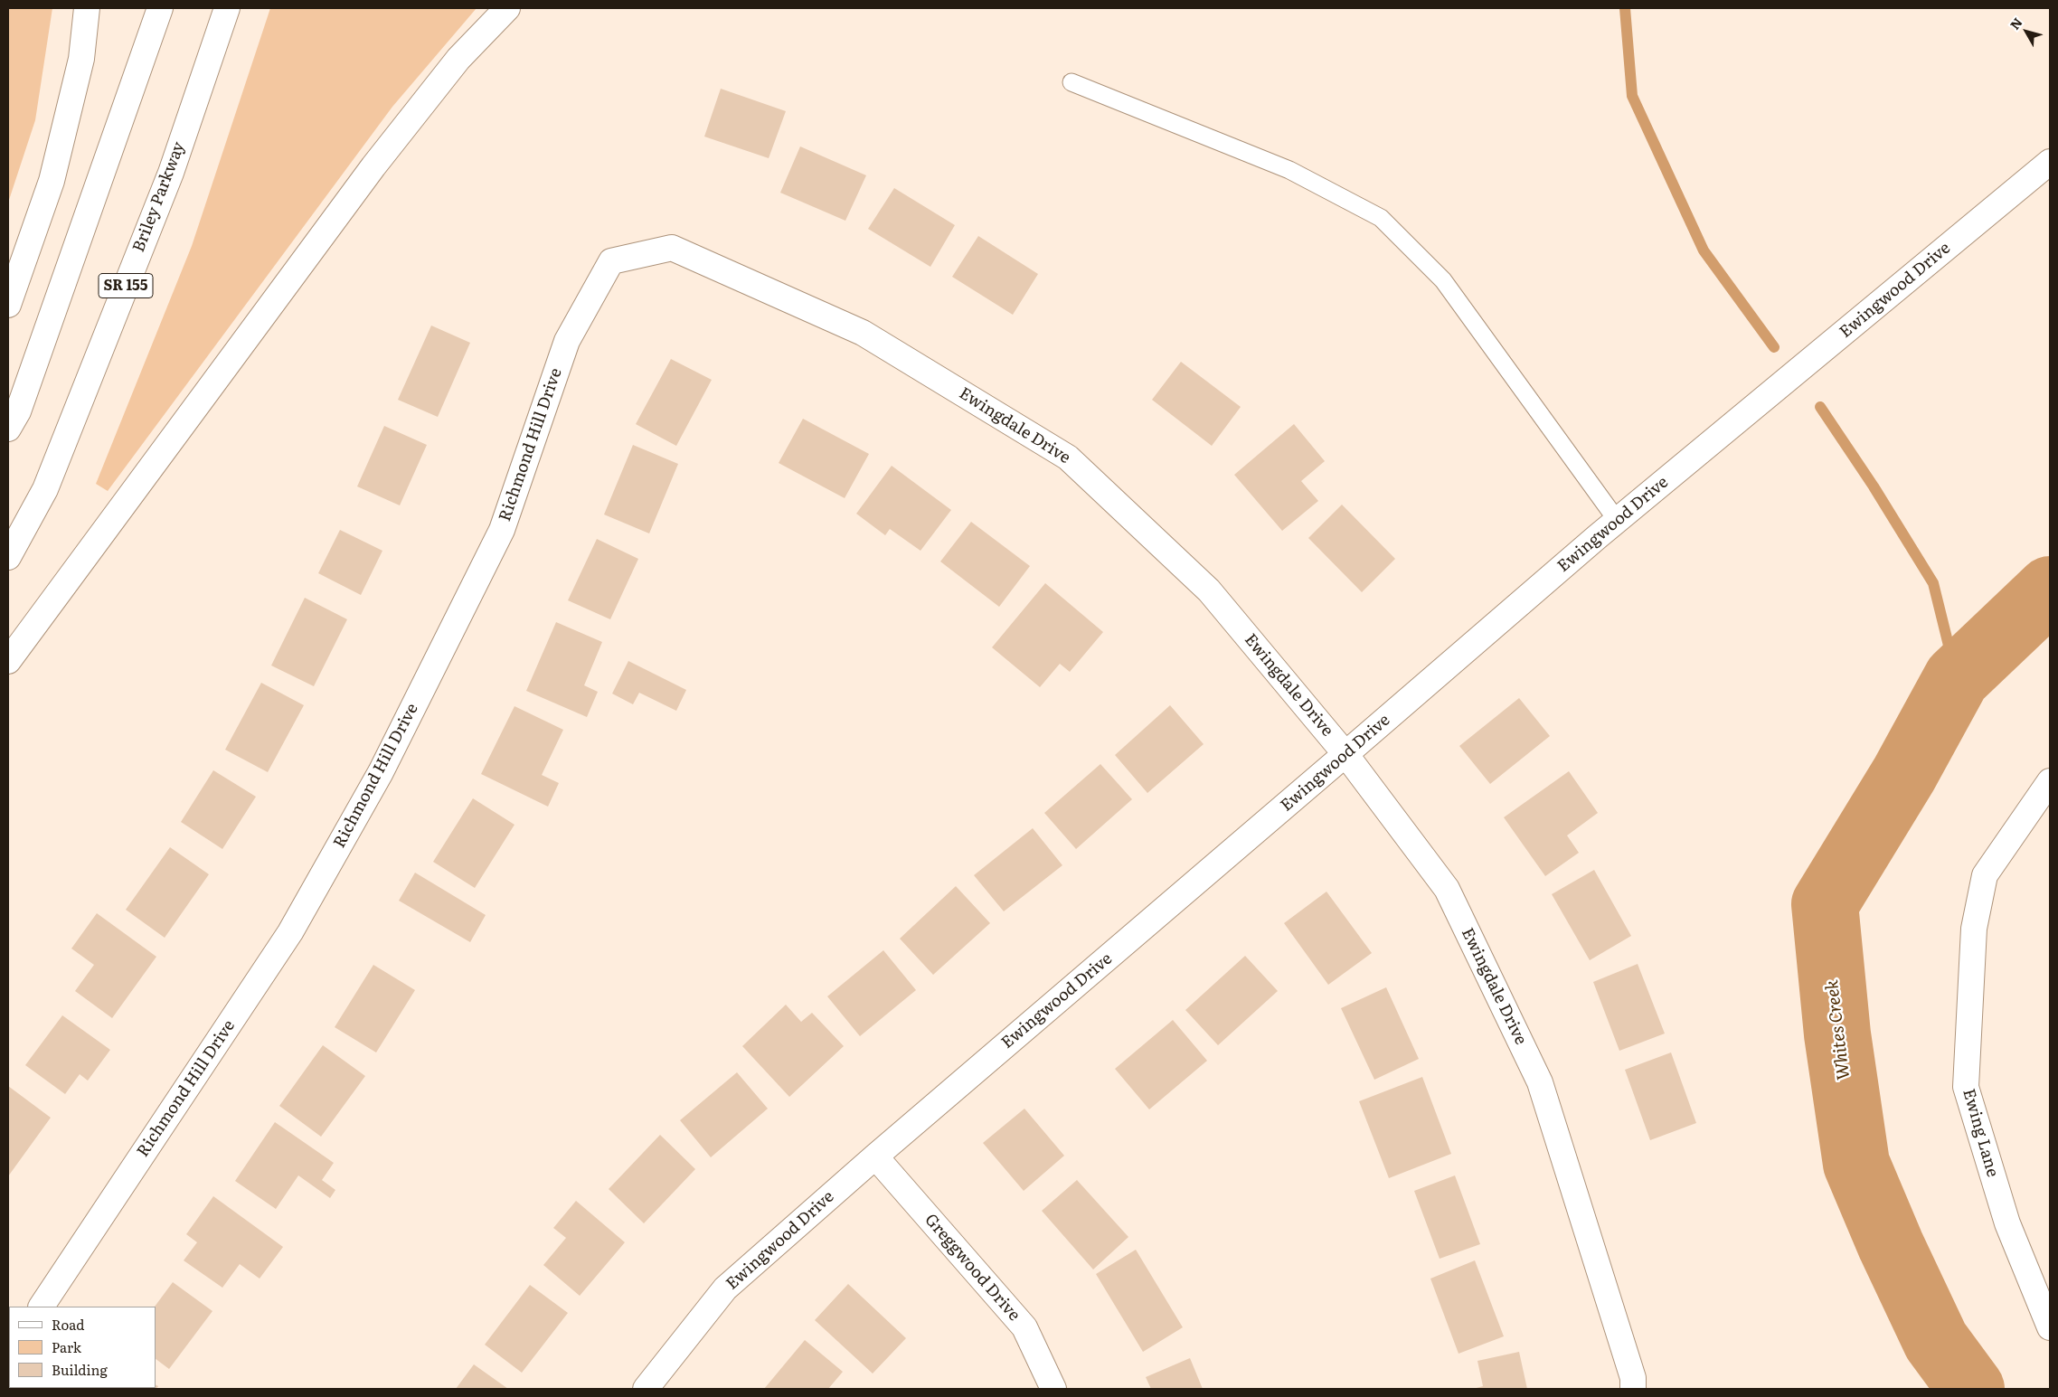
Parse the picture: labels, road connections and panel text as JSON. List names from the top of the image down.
{
  "streets": {
    "main road": [
      "Briley Parkway",
      "SR 155",
      "Ewingwood Drive",
      "Ewingdale Drive",
      "Richmond Hill Drive",
      "Ewing Lane",
      "Greggwood Drive"
    ]
  },
  "crossings": [
    ["Ewingwood Drive", "Ewingdale Drive"],
    ["Ewingwood Drive", "Greggwood Drive"],
    ["Ewingdale Drive", "Richmond Hill Drive"]
  ],
  "water": ["Whites Creek"],
  "legend": ["Road", "Park", "Building"],
  "north": "top left"
}
